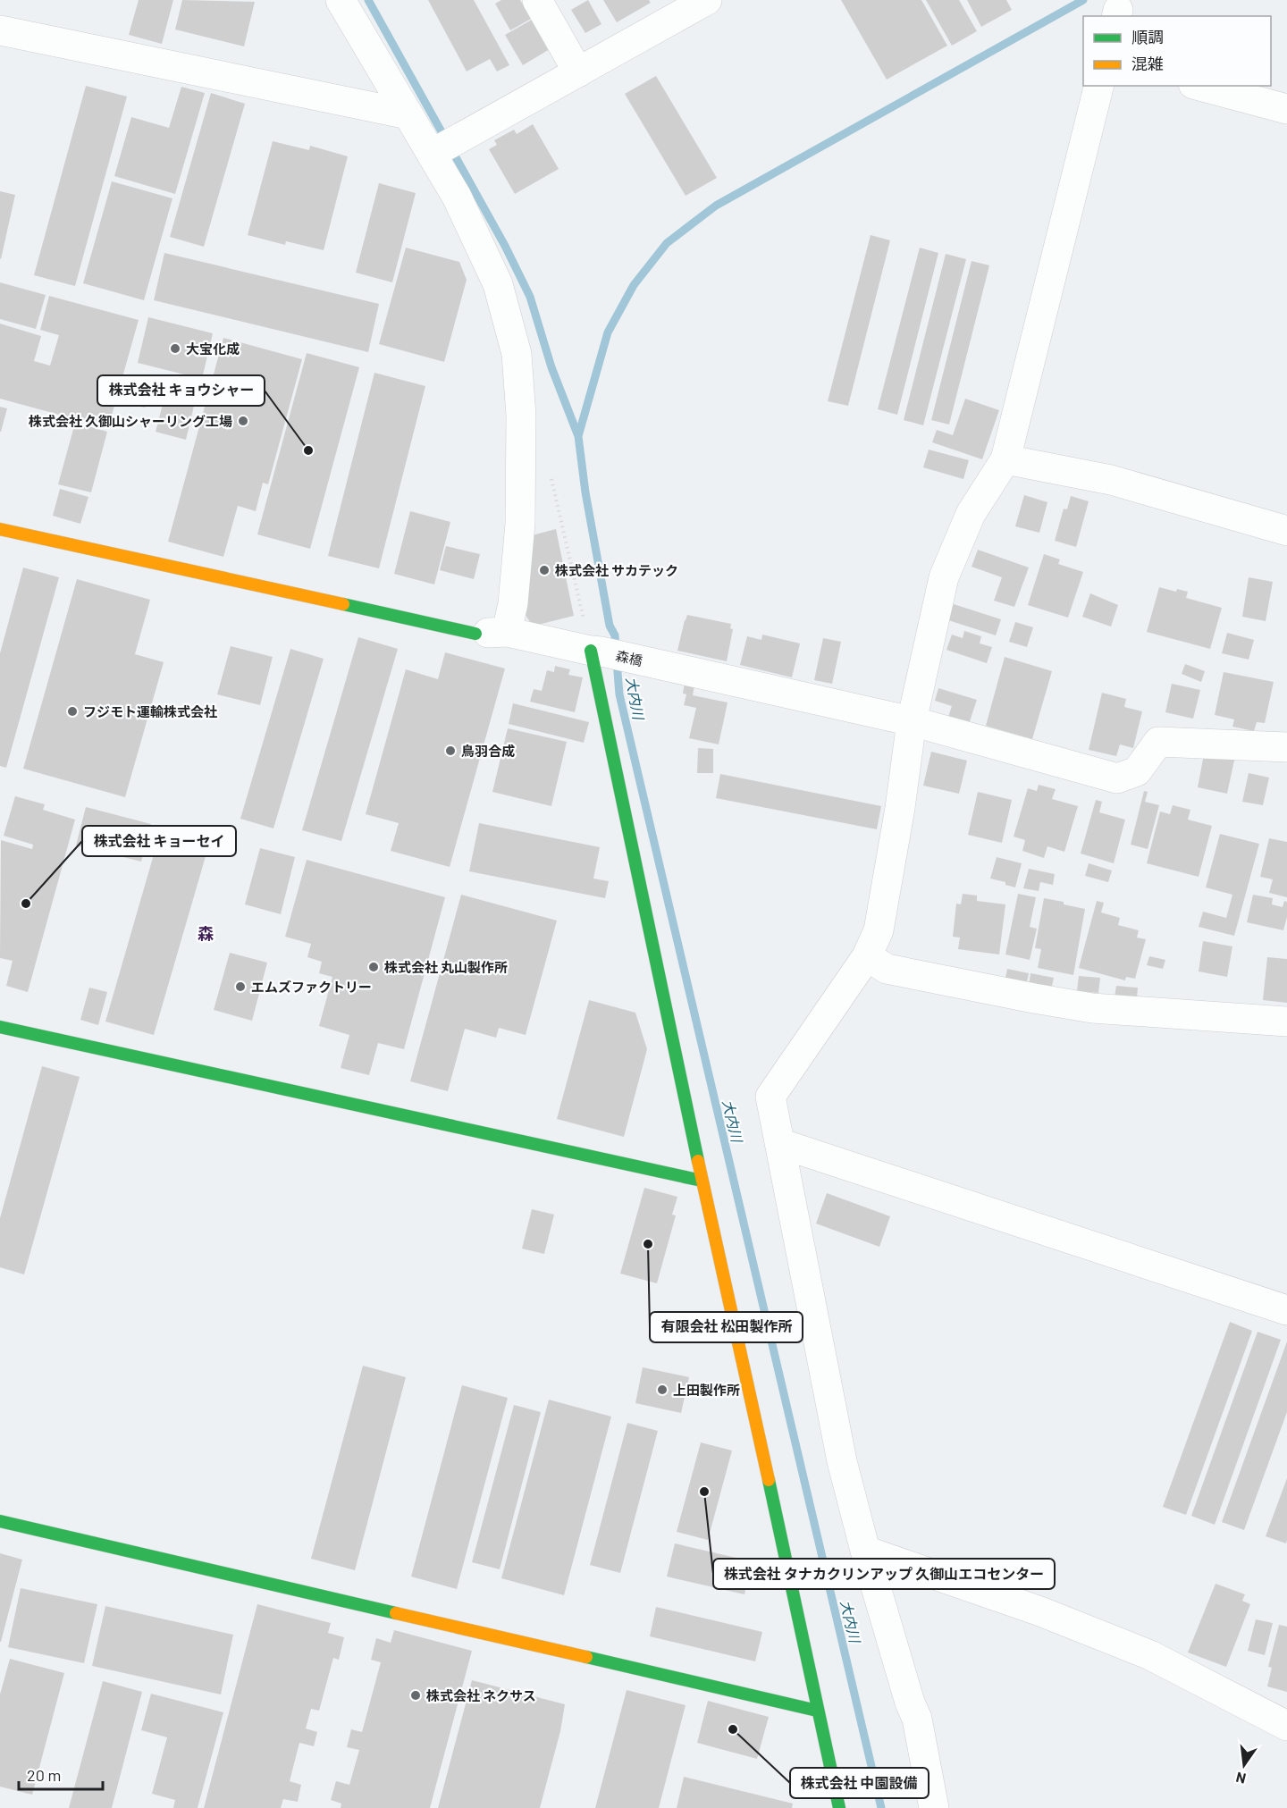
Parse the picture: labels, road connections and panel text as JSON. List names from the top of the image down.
{
  "streets": {
    "street": ["森橋"]
  },
  "districts": ["森"],
  "water": ["大内川"],
  "places": [
    "大宝化成",
    "株式会社 久御山シャーリング工場",
    "株式会社 キョウシャー",
    "株式会社 サカテック",
    "フジモト運輸株式会社",
    "鳥羽合成",
    "株式会社 キョーセイ",
    "株式会社 丸山製作所",
    "エムズファクトリー",
    "有限会社 松田製作所",
    "上田製作所",
    "株式会社 タナカクリンアップ 久御山エコセンター",
    "株式会社 ネクサス",
    "株式会社 中園設備"
  ],
  "legend": ["順調", "混雑"],
  "scale_bar": "20 m",
  "north": "bottom"
}
